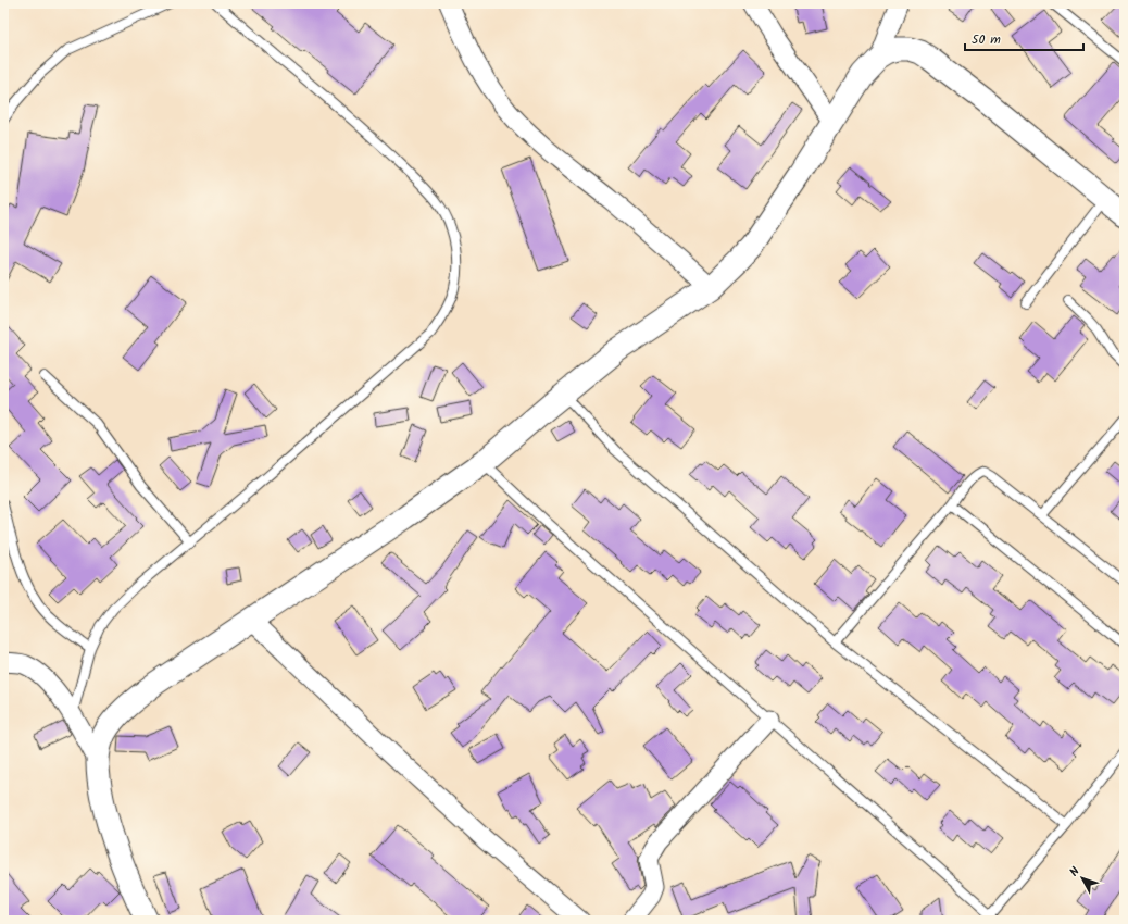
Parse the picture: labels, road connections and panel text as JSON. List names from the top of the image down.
{
  "scale_bar": "50 m",
  "north": "top left"
}
